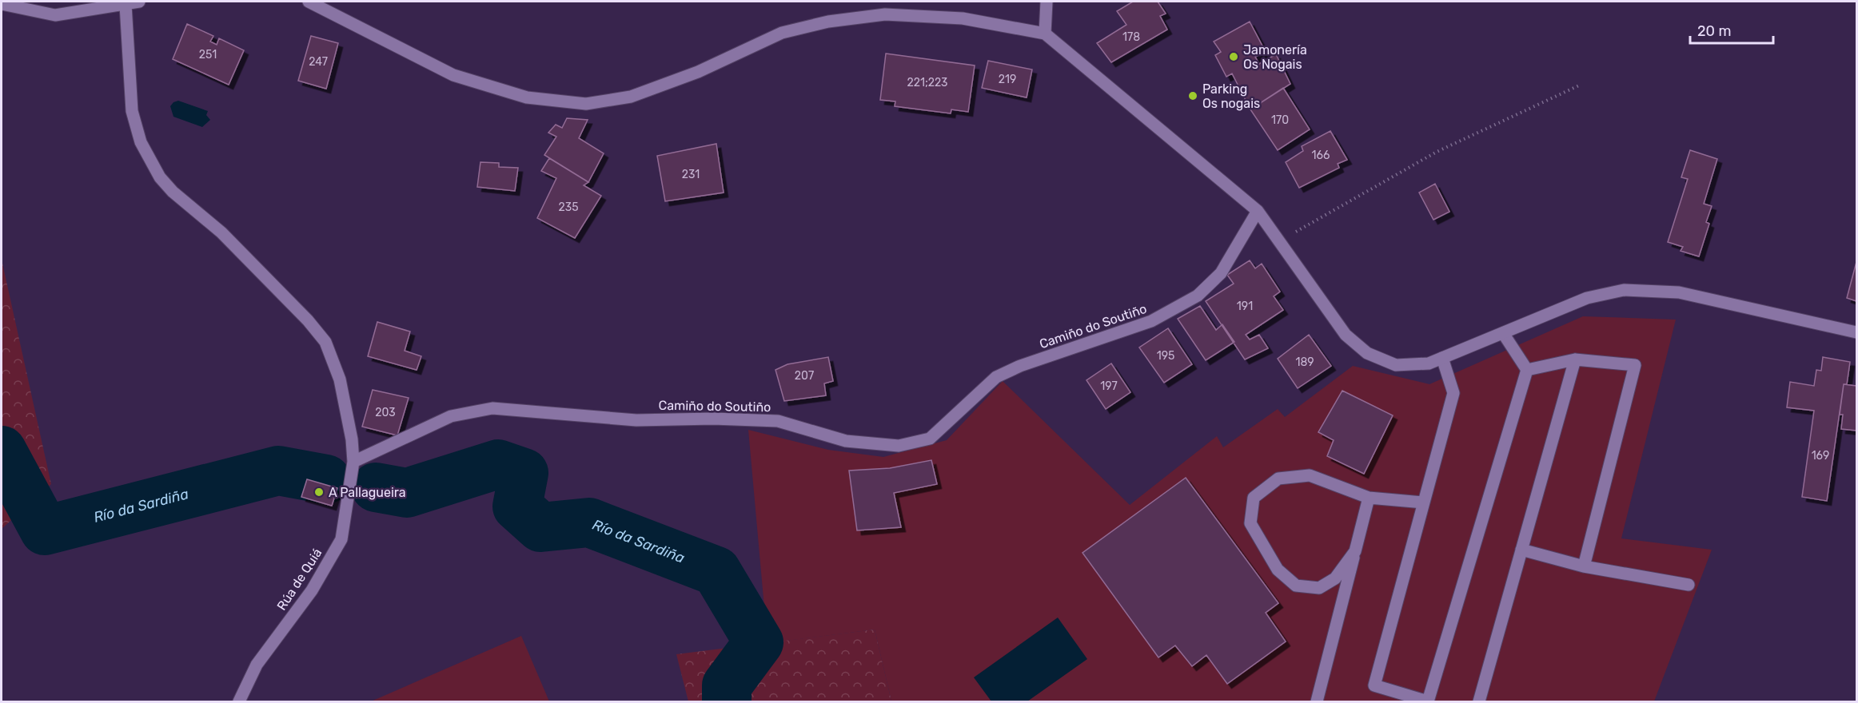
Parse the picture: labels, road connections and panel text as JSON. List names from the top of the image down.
{
  "streets": {
    "street": ["Camiño do Soutiño", "Rúa de Quiá"]
  },
  "crossings": [
    ["Camiño do Soutiño", "Rúa de Quiá"]
  ],
  "water": ["Río da Sardiña"],
  "places": ["Jamonería Os Nogais", "Parking Os nogais", "A Pallagueira"],
  "house_numbers": [
    "178",
    "251",
    "247",
    "219",
    "221;223",
    "170",
    "166",
    "231",
    "235",
    "191",
    "195",
    "189",
    "207",
    "197",
    "203",
    "169"
  ],
  "scale_bar": "20 m"
}
